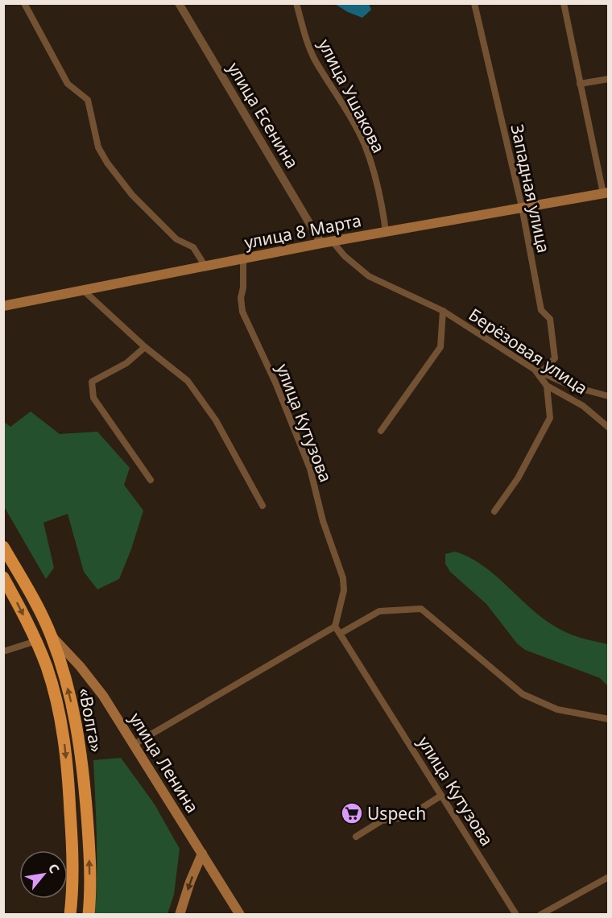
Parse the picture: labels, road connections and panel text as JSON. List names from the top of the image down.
{
  "streets": {
    "highway": ["«Волга»"],
    "main road": ["улица 8 Марта", "улица Ленина"],
    "street": [
      "улица Ушакова",
      "улица Есенина",
      "Западная улица",
      "Берёзовая улица",
      "улица Кутузова"
    ]
  },
  "crossings": [
    ["улица Ушакова", "улица 8 Марта"],
    ["улица Есенина", "улица 8 Марта"],
    ["Западная улица", "улица 8 Марта"],
    ["Западная улица", "Берёзовая улица"],
    ["улица 8 Марта", "Берёзовая улица"],
    ["улица 8 Марта", "улица Кутузова"],
    ["«Волга»", "улица Ленина"]
  ],
  "places": {
    "supermarket": ["Uspech"]
  },
  "north": "top right"
}
